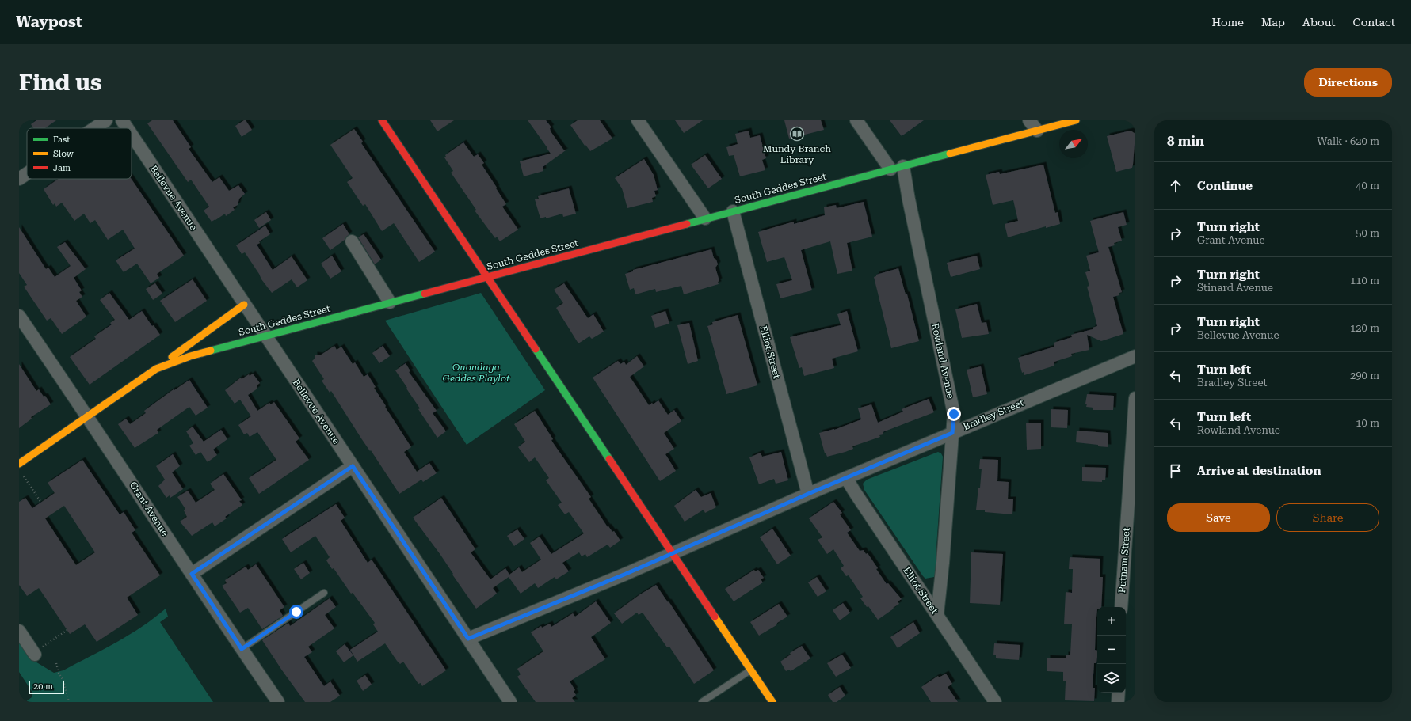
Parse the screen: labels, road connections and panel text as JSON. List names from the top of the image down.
{
  "streets": {
    "main road": ["South Geddes Street"],
    "street": [
      "Bellevue Avenue",
      "Elliot Street",
      "Rowland Avenue",
      "Bradley Street",
      "Grant Avenue",
      "Putnam Street"
    ]
  },
  "crossings": [
    ["South Geddes Street", "Bellevue Avenue"],
    ["South Geddes Street", "Elliot Street"],
    ["South Geddes Street", "Rowland Avenue"],
    ["South Geddes Street", "Grant Avenue"],
    ["Bellevue Avenue", "Bradley Street"],
    ["Elliot Street", "Rowland Avenue"],
    ["Elliot Street", "Bradley Street"],
    ["Rowland Avenue", "Bradley Street"]
  ],
  "parks": ["Onondaga Geddes Playlot"],
  "places": {
    "library": ["Mundy Branch Library"]
  },
  "legend": ["Fast", "Slow", "Jam"],
  "scale_bar": "20 m",
  "north": "top right",
  "page": {
    "header": "Waypost",
    "nav": [
      "Home",
      "Map",
      "About",
      "Contact"
    ],
    "buttons": [
      "Directions",
      ["Save", "Share"]
    ],
    "title": "Find us",
    "heading": ["8 min", "Walk · 620 m"],
    "list": [
      ["Continue", "40 m"],
      ["Turn right", "Grant Avenue", "50 m"],
      ["Turn right", "Stinard Avenue", "110 m"],
      ["Turn right", "Bellevue Avenue", "120 m"],
      ["Turn left", "Bradley Street", "290 m"],
      ["Turn left", "Rowland Avenue", "10 m"],
      "Arrive at destination"
    ],
    "map_buttons": ["+", "−"],
    "scale": "20 m"
  }
}
